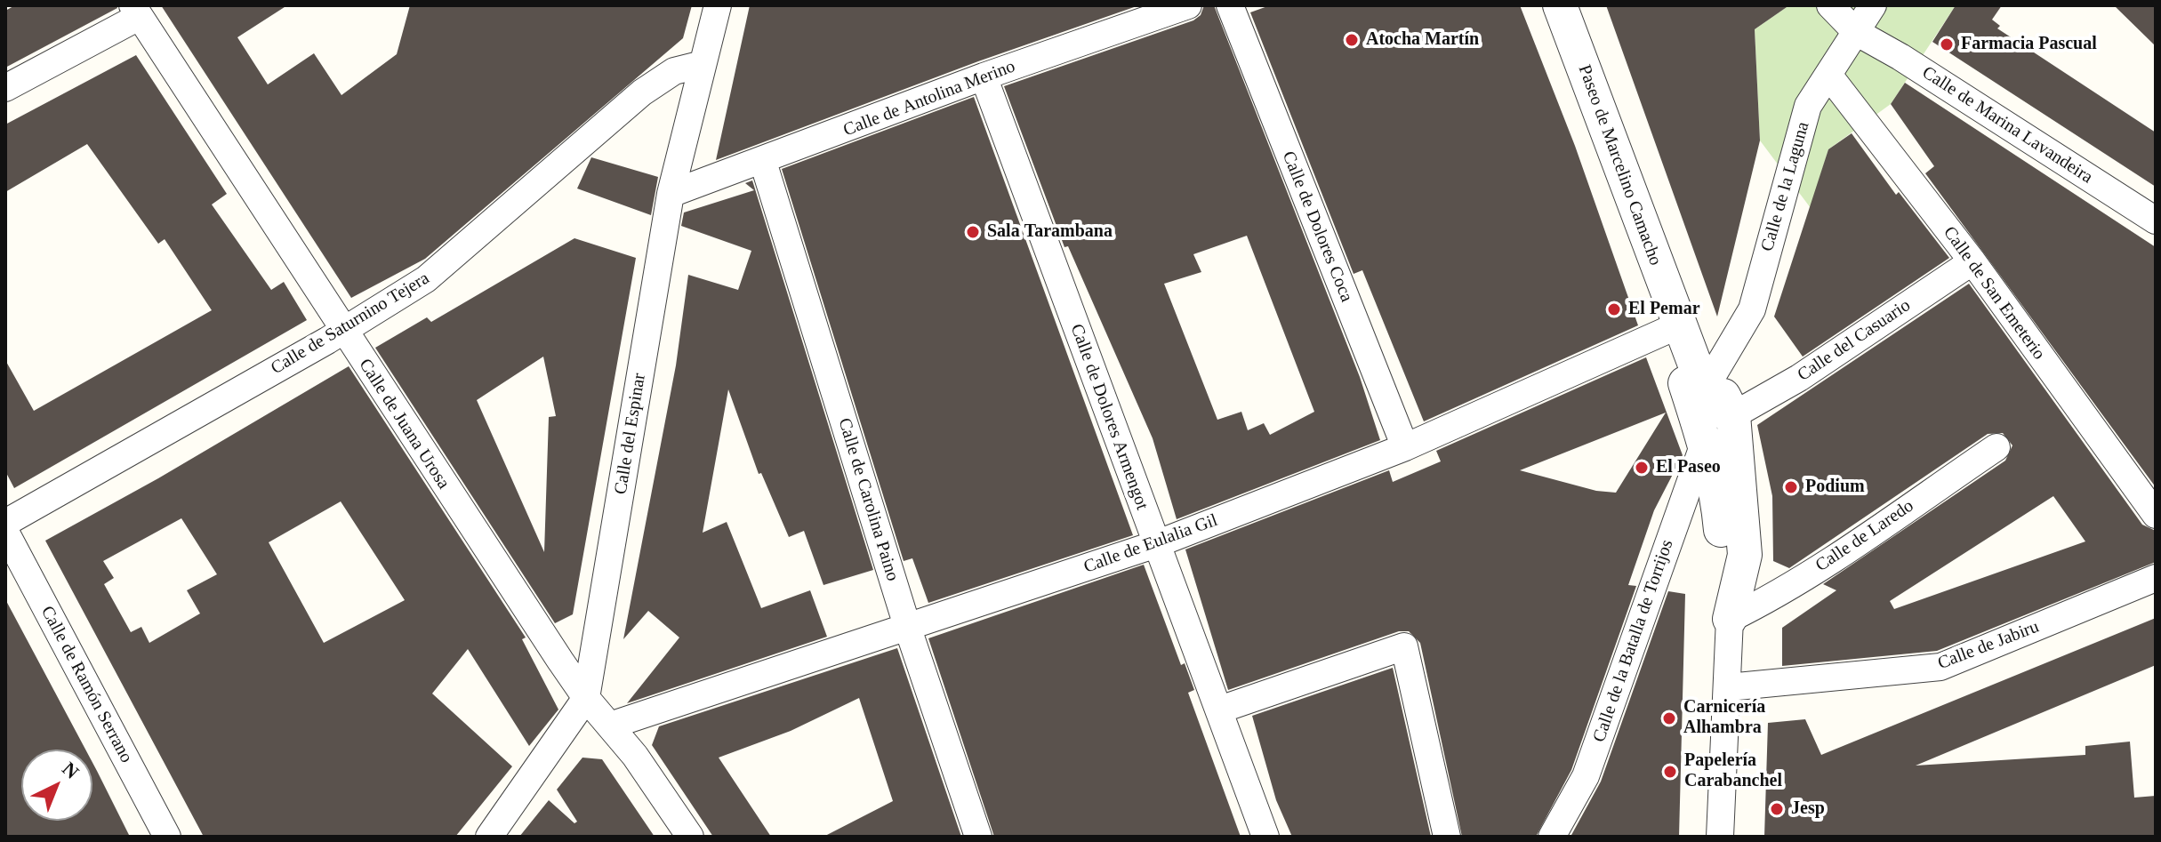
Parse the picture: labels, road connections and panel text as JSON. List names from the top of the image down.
{
  "streets": {
    "street": [
      "Calle de Antolina Merino",
      "Calle de Marina Lavandeira",
      "Paseo de Marcelino Camacho",
      "Calle de la Laguna",
      "Calle de Dolores Coca",
      "Calle de San Emeterio",
      "Calle de Saturnino Tejera",
      "Calle del Casuario",
      "Calle de Dolores Armengot",
      "Calle de Juana Urosa",
      "Calle del Espinar",
      "Calle de Carolina Paino",
      "Calle de Laredo",
      "Calle de Eulalia Gil",
      "Calle de la Batalla de Torrijos",
      "Calle de Jabiru",
      "Calle de Ramón Serrano"
    ]
  },
  "crossings": [
    ["Calle de Antolina Merino", "Calle de Dolores Armengot"],
    ["Calle de Antolina Merino", "Calle del Espinar"],
    ["Calle de Antolina Merino", "Calle de Carolina Paino"],
    ["Calle de Marina Lavandeira", "Calle de la Laguna"],
    ["Paseo de Marcelino Camacho", "Calle de la Laguna"],
    ["Paseo de Marcelino Camacho", "Calle del Casuario"],
    ["Paseo de Marcelino Camacho", "Calle de Laredo"],
    ["Paseo de Marcelino Camacho", "Calle de Eulalia Gil"],
    ["Paseo de Marcelino Camacho", "Calle de la Batalla de Torrijos"],
    ["Paseo de Marcelino Camacho", "Calle de Jabiru"],
    ["Calle de la Laguna", "Calle de San Emeterio"],
    ["Calle de Dolores Coca", "Calle de Eulalia Gil"],
    ["Calle de San Emeterio", "Calle del Casuario"],
    ["Calle de Saturnino Tejera", "Calle de Juana Urosa"],
    ["Calle de Saturnino Tejera", "Calle del Espinar"],
    ["Calle de Dolores Armengot", "Calle de Eulalia Gil"],
    ["Calle de Juana Urosa", "Calle del Espinar"],
    ["Calle de Juana Urosa", "Calle de Eulalia Gil"],
    ["Calle de Carolina Paino", "Calle de Eulalia Gil"]
  ],
  "places": [
    "Atocha Martín",
    "Farmacia Pascual",
    "Sala Tarambana",
    "El Pemar",
    "El Paseo",
    "Podium",
    "Carnicería Alhambra",
    "Papelería Carabanchel",
    "Jesp"
  ],
  "north": "top right"
}
